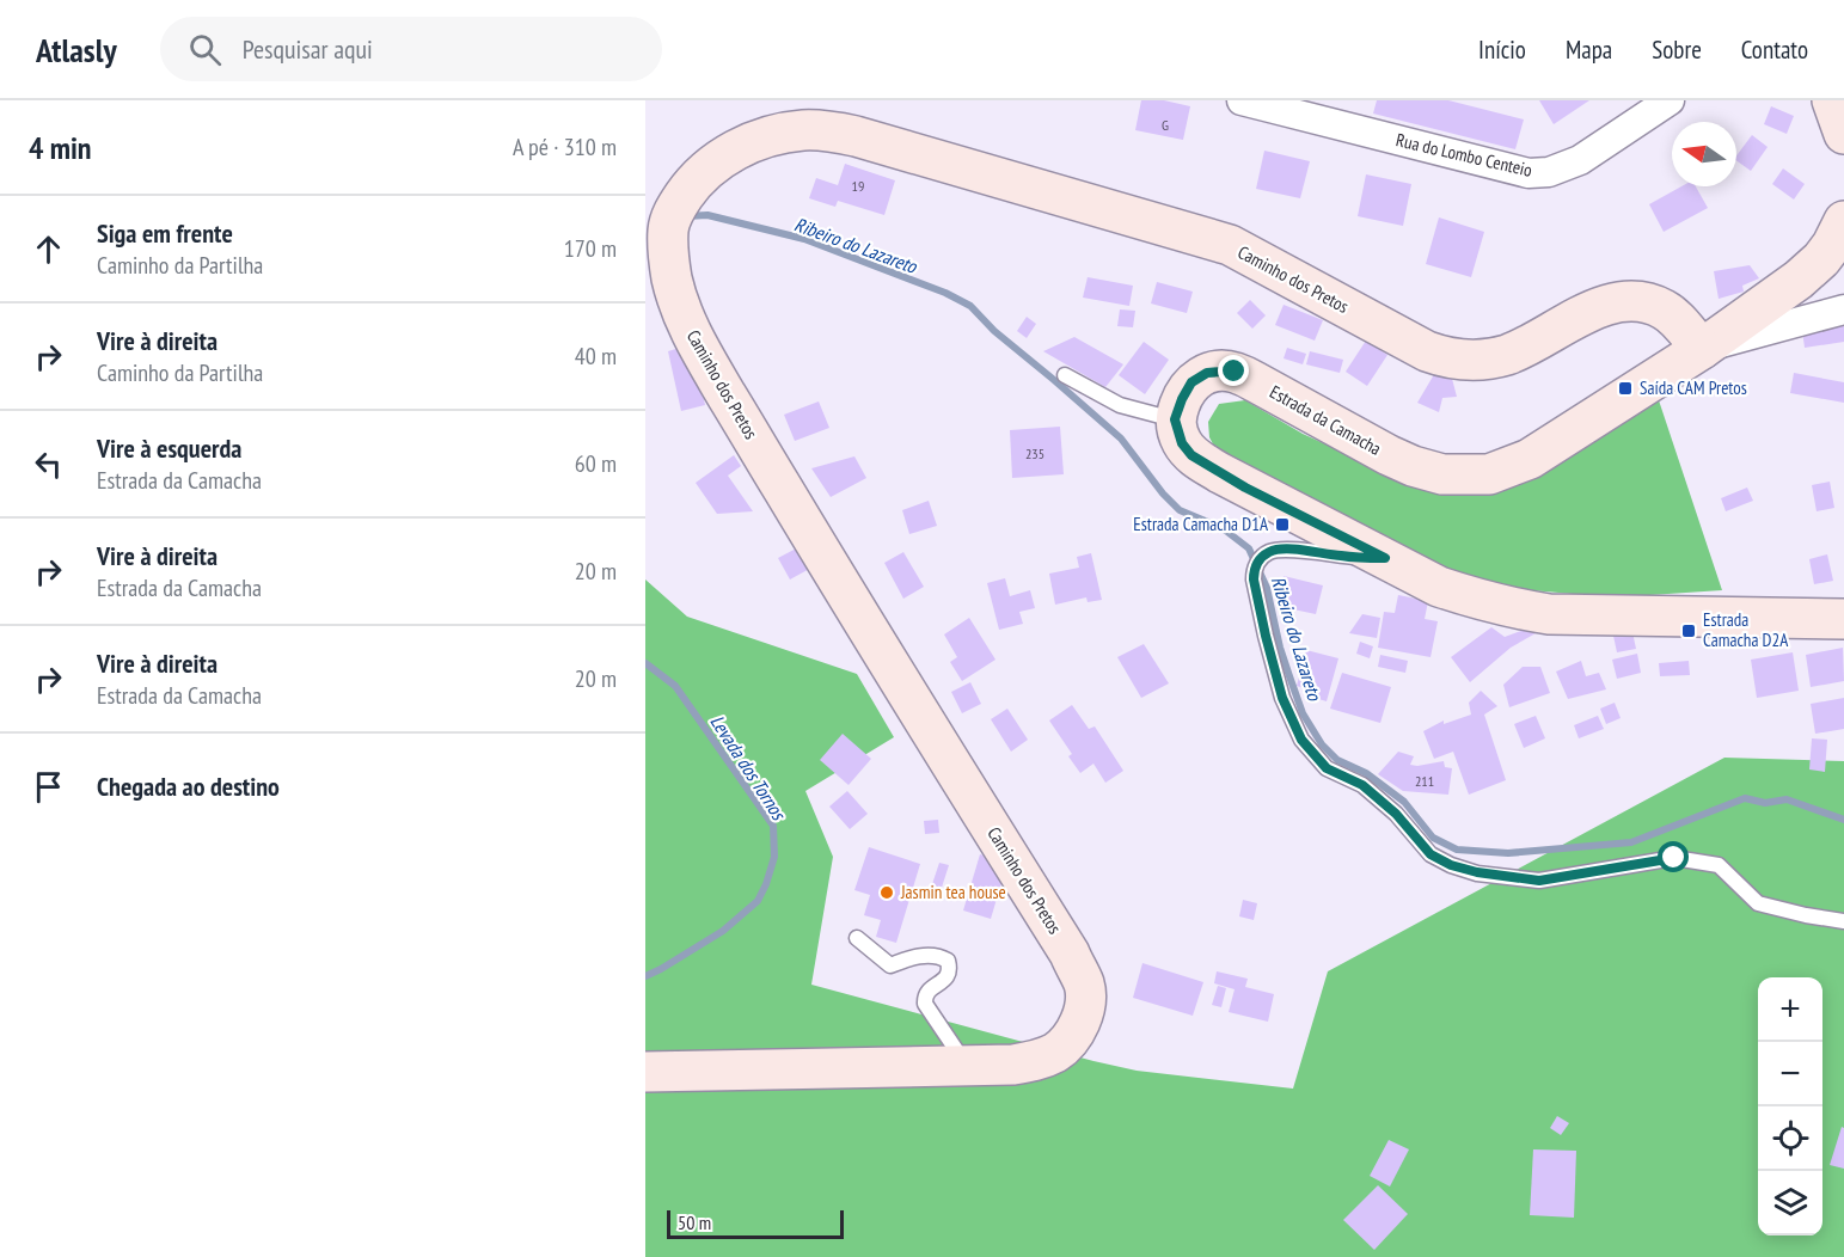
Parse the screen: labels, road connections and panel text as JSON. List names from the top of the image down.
{
  "streets": {
    "main road": ["Caminho dos Pretos", "Estrada da Camacha"],
    "street": ["Rua do Lombo Centeio"]
  },
  "crossings": [
    ["Caminho dos Pretos", "Estrada da Camacha"]
  ],
  "water": ["Ribeiro do Lazareto", "Levada dos Tornos"],
  "places": {
    "transit": ["Saída CAM Pretos", "Estrada Camacha D1A", "Estrada Camacha D2A"],
    "other": ["Jasmin tea house"]
  },
  "house_numbers": [
    "G",
    "19",
    "235",
    "211"
  ],
  "scale_bar": "50 m",
  "north": "left",
  "page": {
    "header": "Atlasly",
    "search": "Pesquisar aqui",
    "nav": [
      "Início",
      "Mapa",
      "Sobre",
      "Contato"
    ],
    "heading": ["4 min", "A pé · 310 m"],
    "list": [
      ["Siga em frente", "Caminho da Partilha", "170 m"],
      ["Vire à direita", "Caminho da Partilha", "40 m"],
      ["Vire à esquerda", "Estrada da Camacha", "60 m"],
      ["Vire à direita", "Estrada da Camacha", "20 m"],
      ["Vire à direita", "Estrada da Camacha", "20 m"],
      "Chegada ao destino"
    ],
    "map_buttons": ["+", "−"],
    "scale": "50 m"
  }
}
